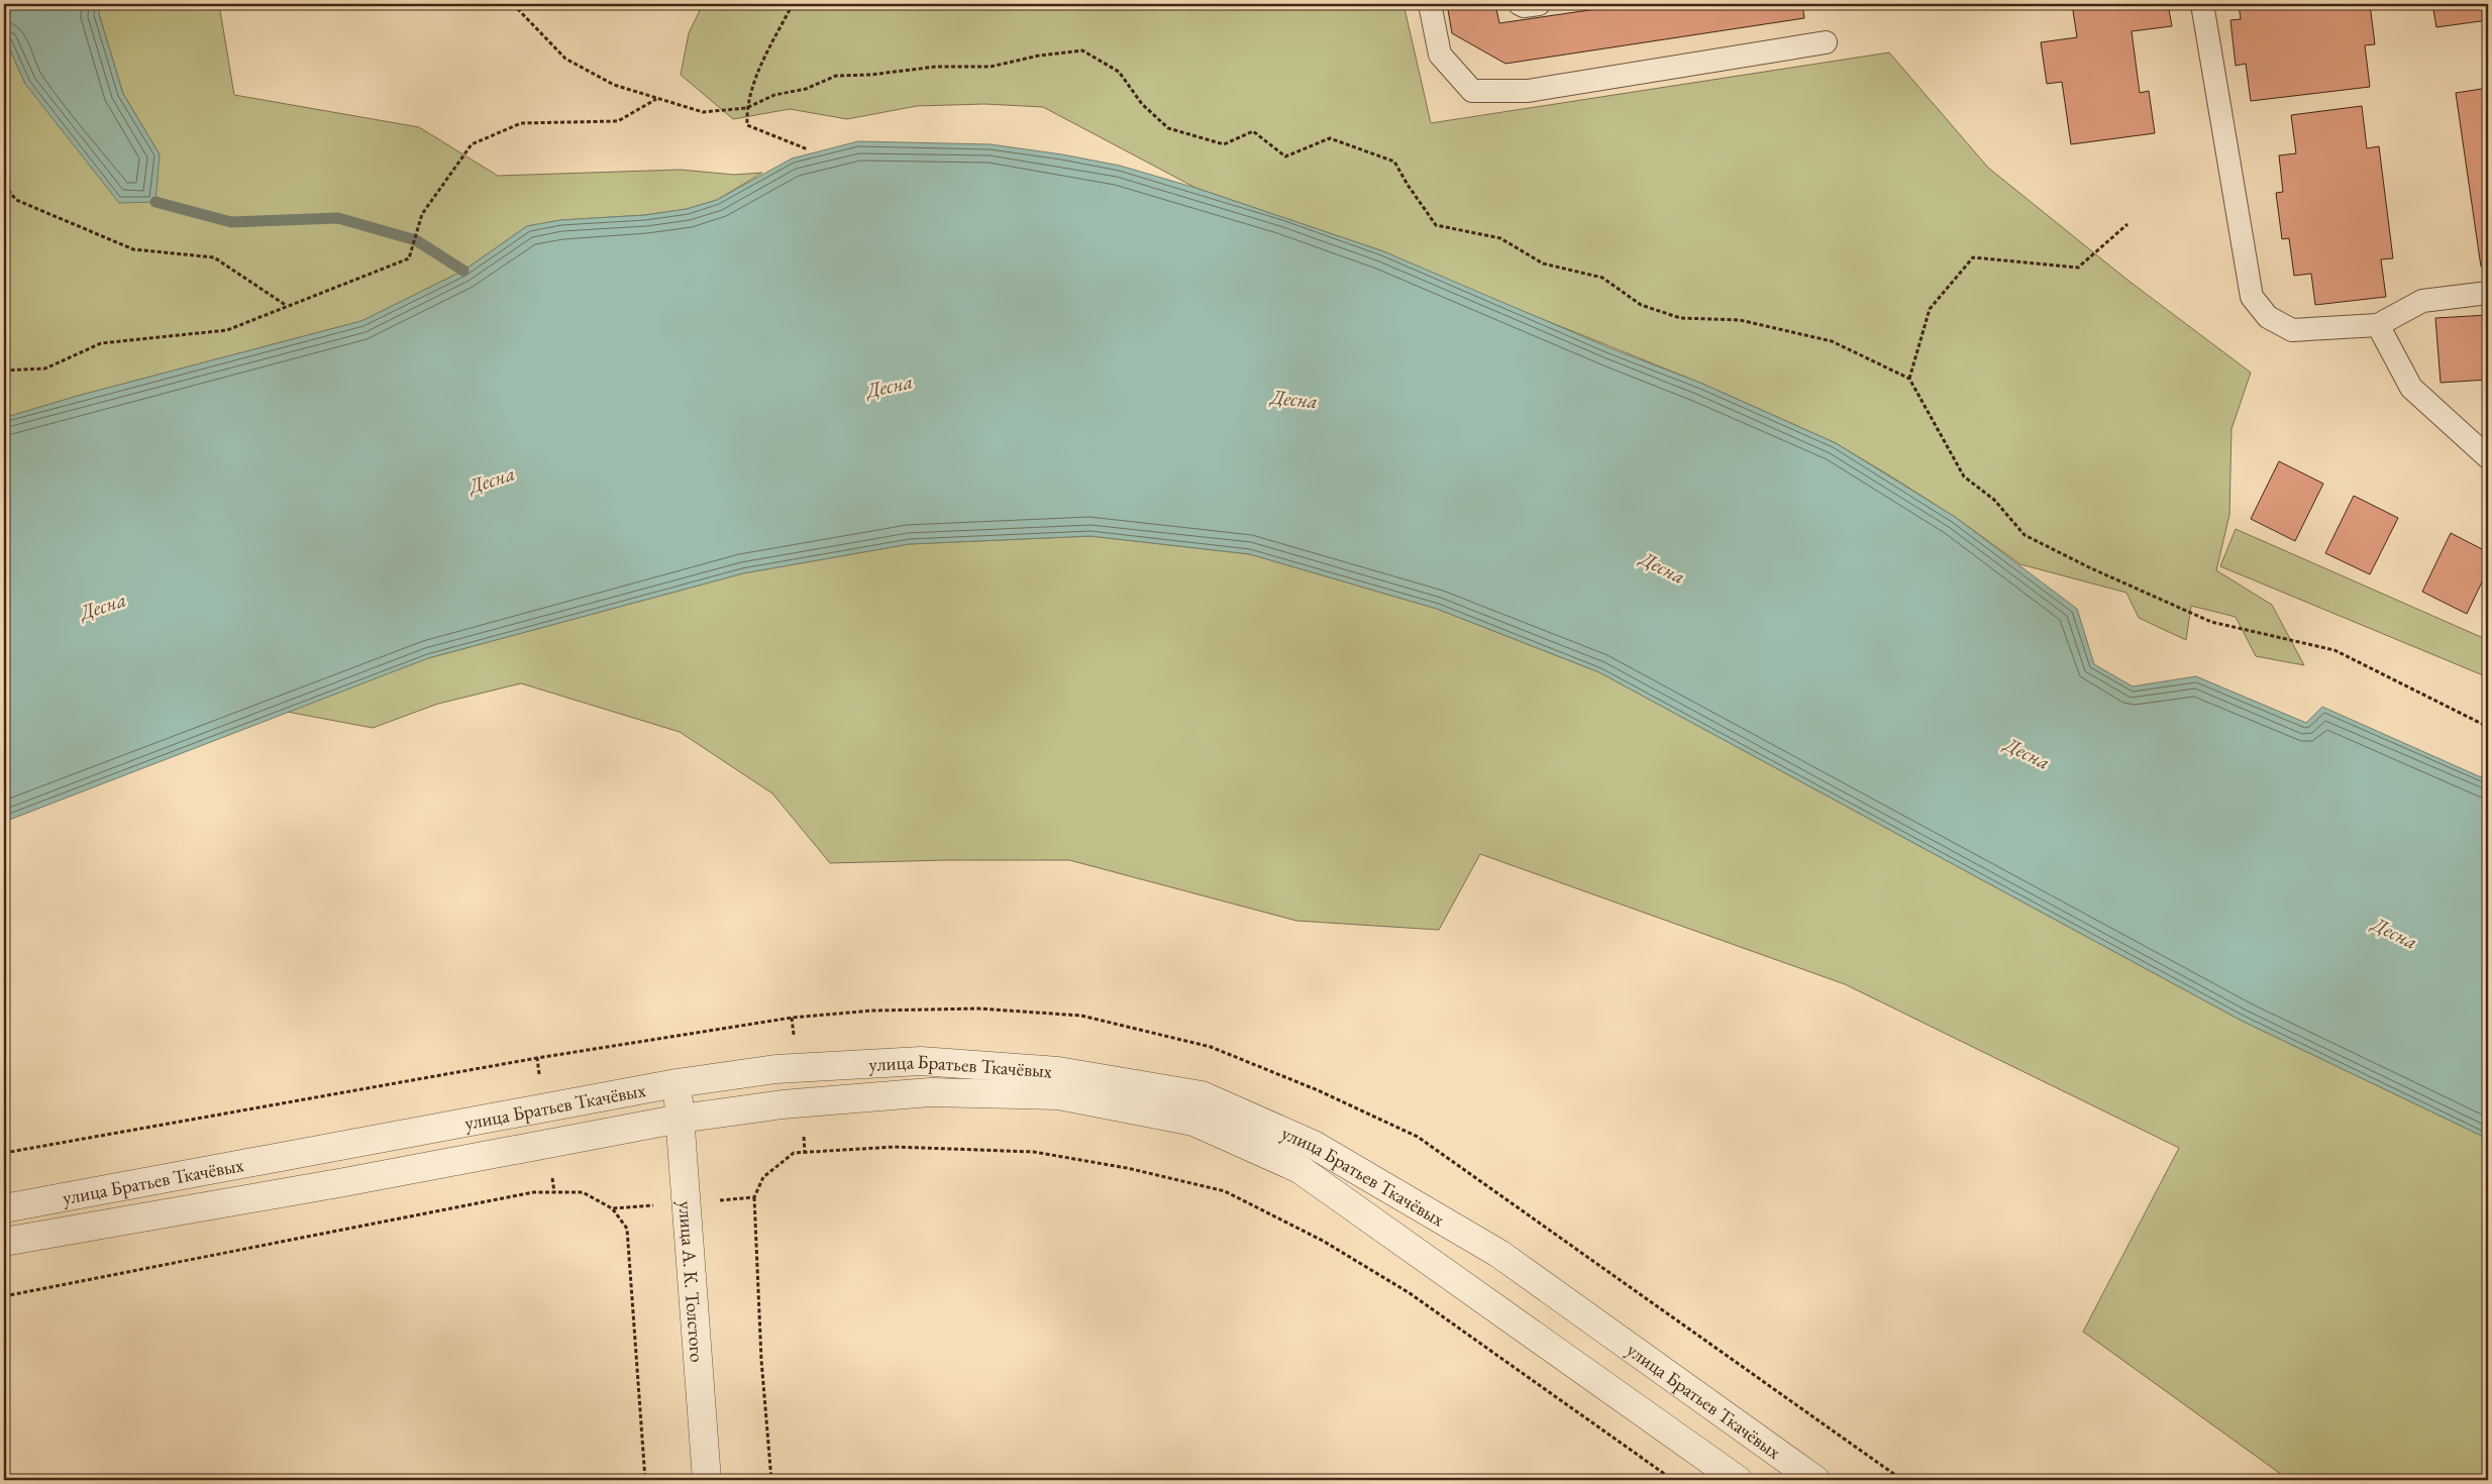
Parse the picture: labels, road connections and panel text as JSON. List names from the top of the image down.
{
  "streets": {
    "street": ["улица Братьев Ткачёвых", "улица А. К. Толстого"]
  },
  "crossings": [
    ["улица Братьев Ткачёвых", "улица А. К. Толстого"]
  ],
  "water": ["Десна"]
}
